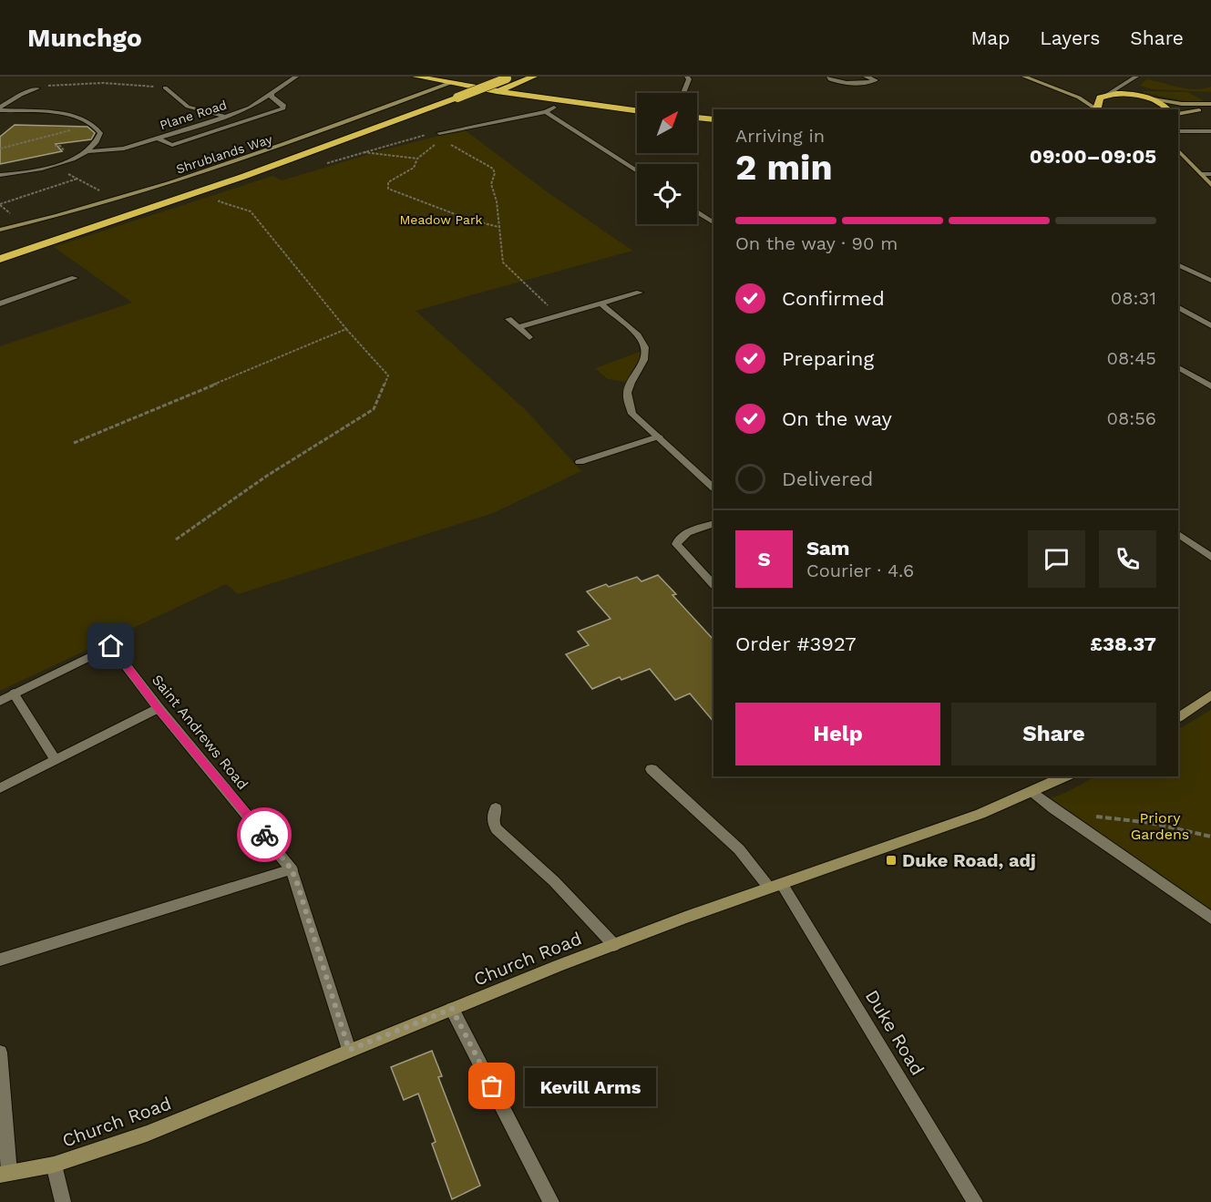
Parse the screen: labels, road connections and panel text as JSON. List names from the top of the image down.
{
  "streets": {
    "street": [
      "Plane Road",
      "Shrublands Way",
      "Saint Andrews Road",
      "Church Road",
      "Duke Road"
    ]
  },
  "crossings": [
    ["Saint Andrews Road", "Church Road"],
    ["Church Road", "Duke Road"]
  ],
  "parks": ["Meadow Park", "Priory Gardens"],
  "places": {
    "transit": ["Duke Road, adj"],
    "other": ["Kevill Arms"]
  },
  "north": "top right",
  "page": {
    "header": "Munchgo",
    "nav": ["Map", "Layers", "Share"],
    "heading": ["2 min", "Arriving in", "09:00–09:05"],
    "panel": [
      "Sam",
      "Courier · 4.6",
      "Order #3927",
      "£38.37"
    ],
    "bar": "On the way · 90 m",
    "list": [
      ["Confirmed", "08:31"],
      ["Preparing", "08:45"],
      ["On the way", "08:56"],
      "Delivered"
    ],
    "round": "S",
    "buttons": ["Help", "Share"],
    "bubble": "Kevill Arms"
  }
}
